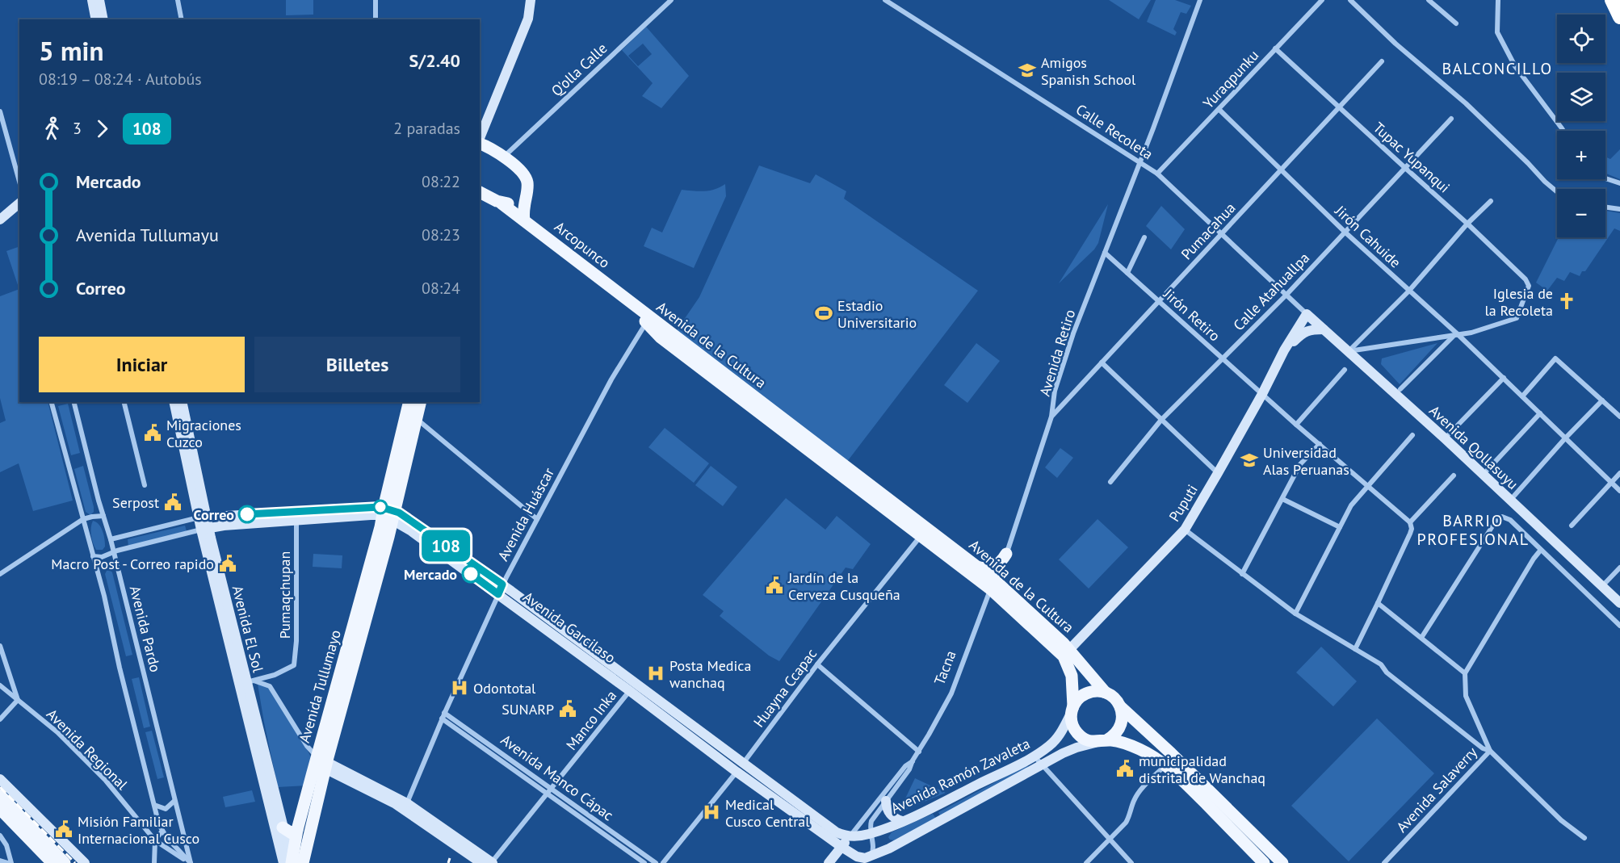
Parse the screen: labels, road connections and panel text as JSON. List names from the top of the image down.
{
  "streets": {
    "main road": ["Arcopunco", "Avenida de la Cultura", "Avenida Tullumayo"],
    "street": [
      "Q'olla Calle",
      "Yuraqpunku",
      "Calle Recoleta",
      "Tupac Yupanqui",
      "Pumacahua",
      "Jirón Cahuide",
      "Calle Atahuallpa",
      "Jirón Retiro",
      "Avenida Retiro",
      "Avenida Qollasuyu",
      "Puputi",
      "Avenida Huáscar",
      "Pumaqchupan",
      "Avenida Garcilaso",
      "Avenida Pardo",
      "Avenida El Sol",
      "Tacna",
      "Huayna Ccapac",
      "Manco Inka",
      "Avenida Regional",
      "Avenida Ramón Zavaleta",
      "Avenida Manco Cápac",
      "Avenida Salaverry"
    ]
  },
  "crossings": [
    ["Yuraqpunku", "Calle Recoleta"],
    ["Yuraqpunku", "Tupac Yupanqui"],
    ["Yuraqpunku", "Jirón Cahuide"],
    ["Calle Recoleta", "Pumacahua"],
    ["Calle Recoleta", "Calle Atahuallpa"],
    ["Calle Recoleta", "Avenida Retiro"],
    ["Calle Recoleta", "Avenida Qollasuyu"],
    ["Calle Recoleta", "Puputi"],
    ["Tupac Yupanqui", "Pumacahua"],
    ["Tupac Yupanqui", "Jirón Cahuide"],
    ["Tupac Yupanqui", "Calle Atahuallpa"],
    ["Pumacahua", "Jirón Cahuide"],
    ["Pumacahua", "Jirón Retiro"],
    ["Pumacahua", "Avenida Retiro"],
    ["Jirón Cahuide", "Calle Atahuallpa"],
    ["Arcopunco", "Avenida de la Cultura"],
    ["Arcopunco", "Avenida Huáscar"],
    ["Calle Atahuallpa", "Jirón Retiro"],
    ["Jirón Retiro", "Avenida Retiro"],
    ["Jirón Retiro", "Puputi"],
    ["Avenida de la Cultura", "Avenida Retiro"],
    ["Avenida de la Cultura", "Puputi"],
    ["Avenida de la Cultura", "Avenida Huáscar"],
    ["Avenida de la Cultura", "Tacna"],
    ["Avenida de la Cultura", "Huayna Ccapac"],
    ["Avenida de la Cultura", "Avenida Ramón Zavaleta"],
    ["Avenida Retiro", "Tacna"],
    ["Avenida Qollasuyu", "Puputi"],
    ["Avenida Huáscar", "Avenida Garcilaso"],
    ["Avenida Huáscar", "Avenida Manco Cápac"],
    ["Pumaqchupan", "Avenida Garcilaso"],
    ["Avenida Garcilaso", "Avenida Pardo"],
    ["Avenida Garcilaso", "Avenida El Sol"],
    ["Avenida Garcilaso", "Tacna"],
    ["Avenida Garcilaso", "Avenida Tullumayo"],
    ["Avenida Garcilaso", "Huayna Ccapac"],
    ["Avenida Garcilaso", "Manco Inka"],
    ["Avenida Garcilaso", "Avenida Ramón Zavaleta"],
    ["Avenida Pardo", "Avenida Regional"],
    ["Avenida El Sol", "Avenida Tullumayo"],
    ["Tacna", "Avenida Ramón Zavaleta"],
    ["Manco Inka", "Avenida Manco Cápac"]
  ],
  "districts": ["BALCONCILLO", "BARRIO PROFESIONAL"],
  "places": {
    "school or university": ["Amigos Spanish School", "Universidad Alas Peruanas"],
    "church": ["Iglesia de la Recoleta"],
    "sports": ["Estadio Universitario"],
    "public building": [
      "Migraciones Cuzco",
      "Serpost",
      "Macro Post - Correo rapido",
      "Jardín de la Cerveza Cusqueña",
      "SUNARP",
      "municipalidad distrital de Wanchaq",
      "Misión Familiar Internacional Cusco"
    ],
    "other": ["Correo", "Mercado"],
    "hospital": ["Posta Medica wanchaq", "Odontotal", "Medical Cusco Central"]
  },
  "lines": ["bus line 108"],
  "page": {
    "on_map": "108",
    "map_buttons": ["+", "−"],
    "heading": ["5 min", "08:19 – 08:24 · Autobús", "S/2.40"],
    "legs": ["3", "108", "2 paradas"],
    "list": [
      {
        "name": "Mercado",
        "value": "08:22"
      },
      {
        "name": "Avenida Tullumayu",
        "value": "08:23"
      },
      {
        "name": "Correo",
        "value": "08:24"
      }
    ],
    "buttons": ["Iniciar", "Billetes"]
  }
}
